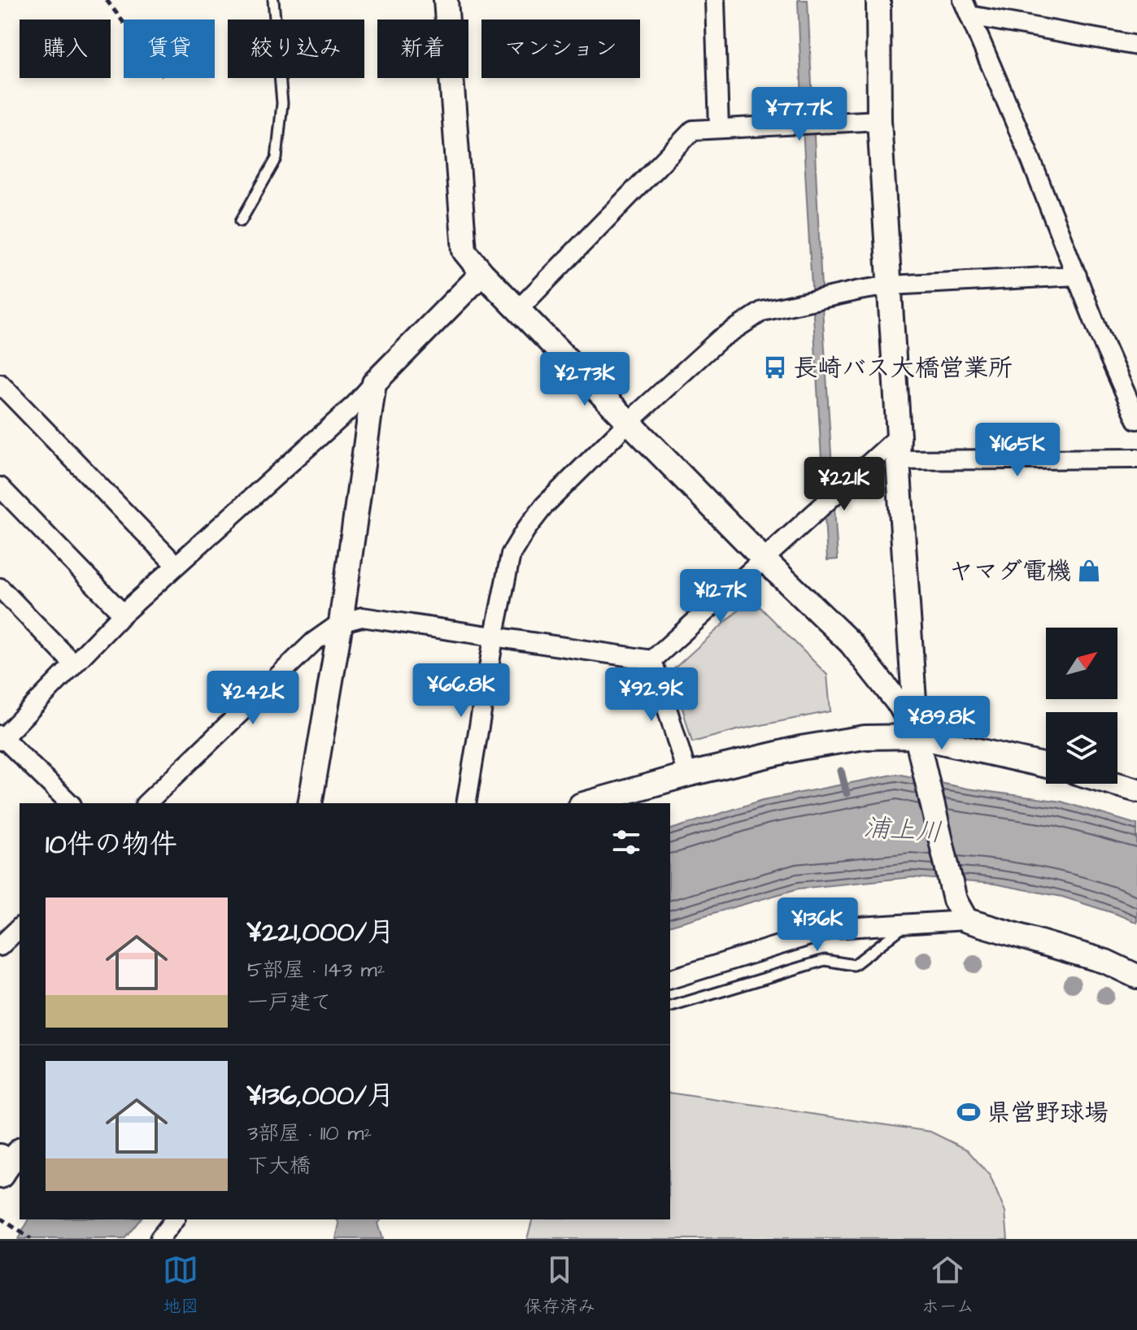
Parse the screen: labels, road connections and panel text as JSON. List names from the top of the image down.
{
  "water": ["浦上川"],
  "places": {
    "bus stop": ["長崎バス大橋営業所"],
    "shop": ["ヤマダ電機"],
    "sports": ["県営野球場"]
  },
  "north": "top right",
  "page": {
    "chip": [
      "購入",
      "賃貸",
      "絞り込み",
      "新着",
      "マンション"
    ],
    "price": [
      "¥77.7K",
      "¥273K",
      "¥165K",
      "¥221K",
      "¥127K",
      "¥66.8K",
      "¥92.9K",
      "¥242K",
      "¥89.8K",
      "¥136K"
    ],
    "heading": "10件の物件",
    "list": [
      {
        "name": "¥221,000/月",
        "note": "5部屋 · 143 m² · 一戸建て"
      },
      {
        "name": "¥136,000/月",
        "note": "3部屋 · 110 m² · 下大橋"
      }
    ],
    "tabs": ["地図", "保存済み", "ホーム"]
  }
}
